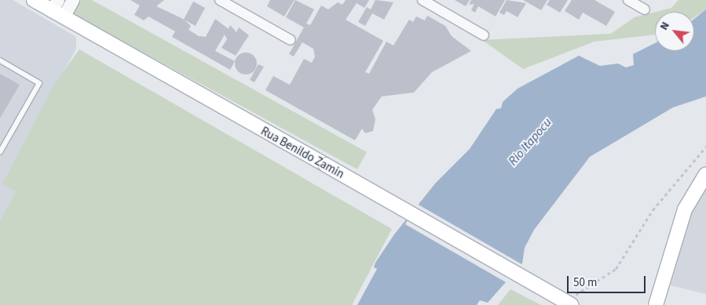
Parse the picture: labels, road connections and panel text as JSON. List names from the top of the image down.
{
  "streets": {
    "main road": ["Rua Benildo Zamin"]
  },
  "water": ["Rio Itapocu"],
  "scale_bar": "50 m",
  "north": "top left"
}
